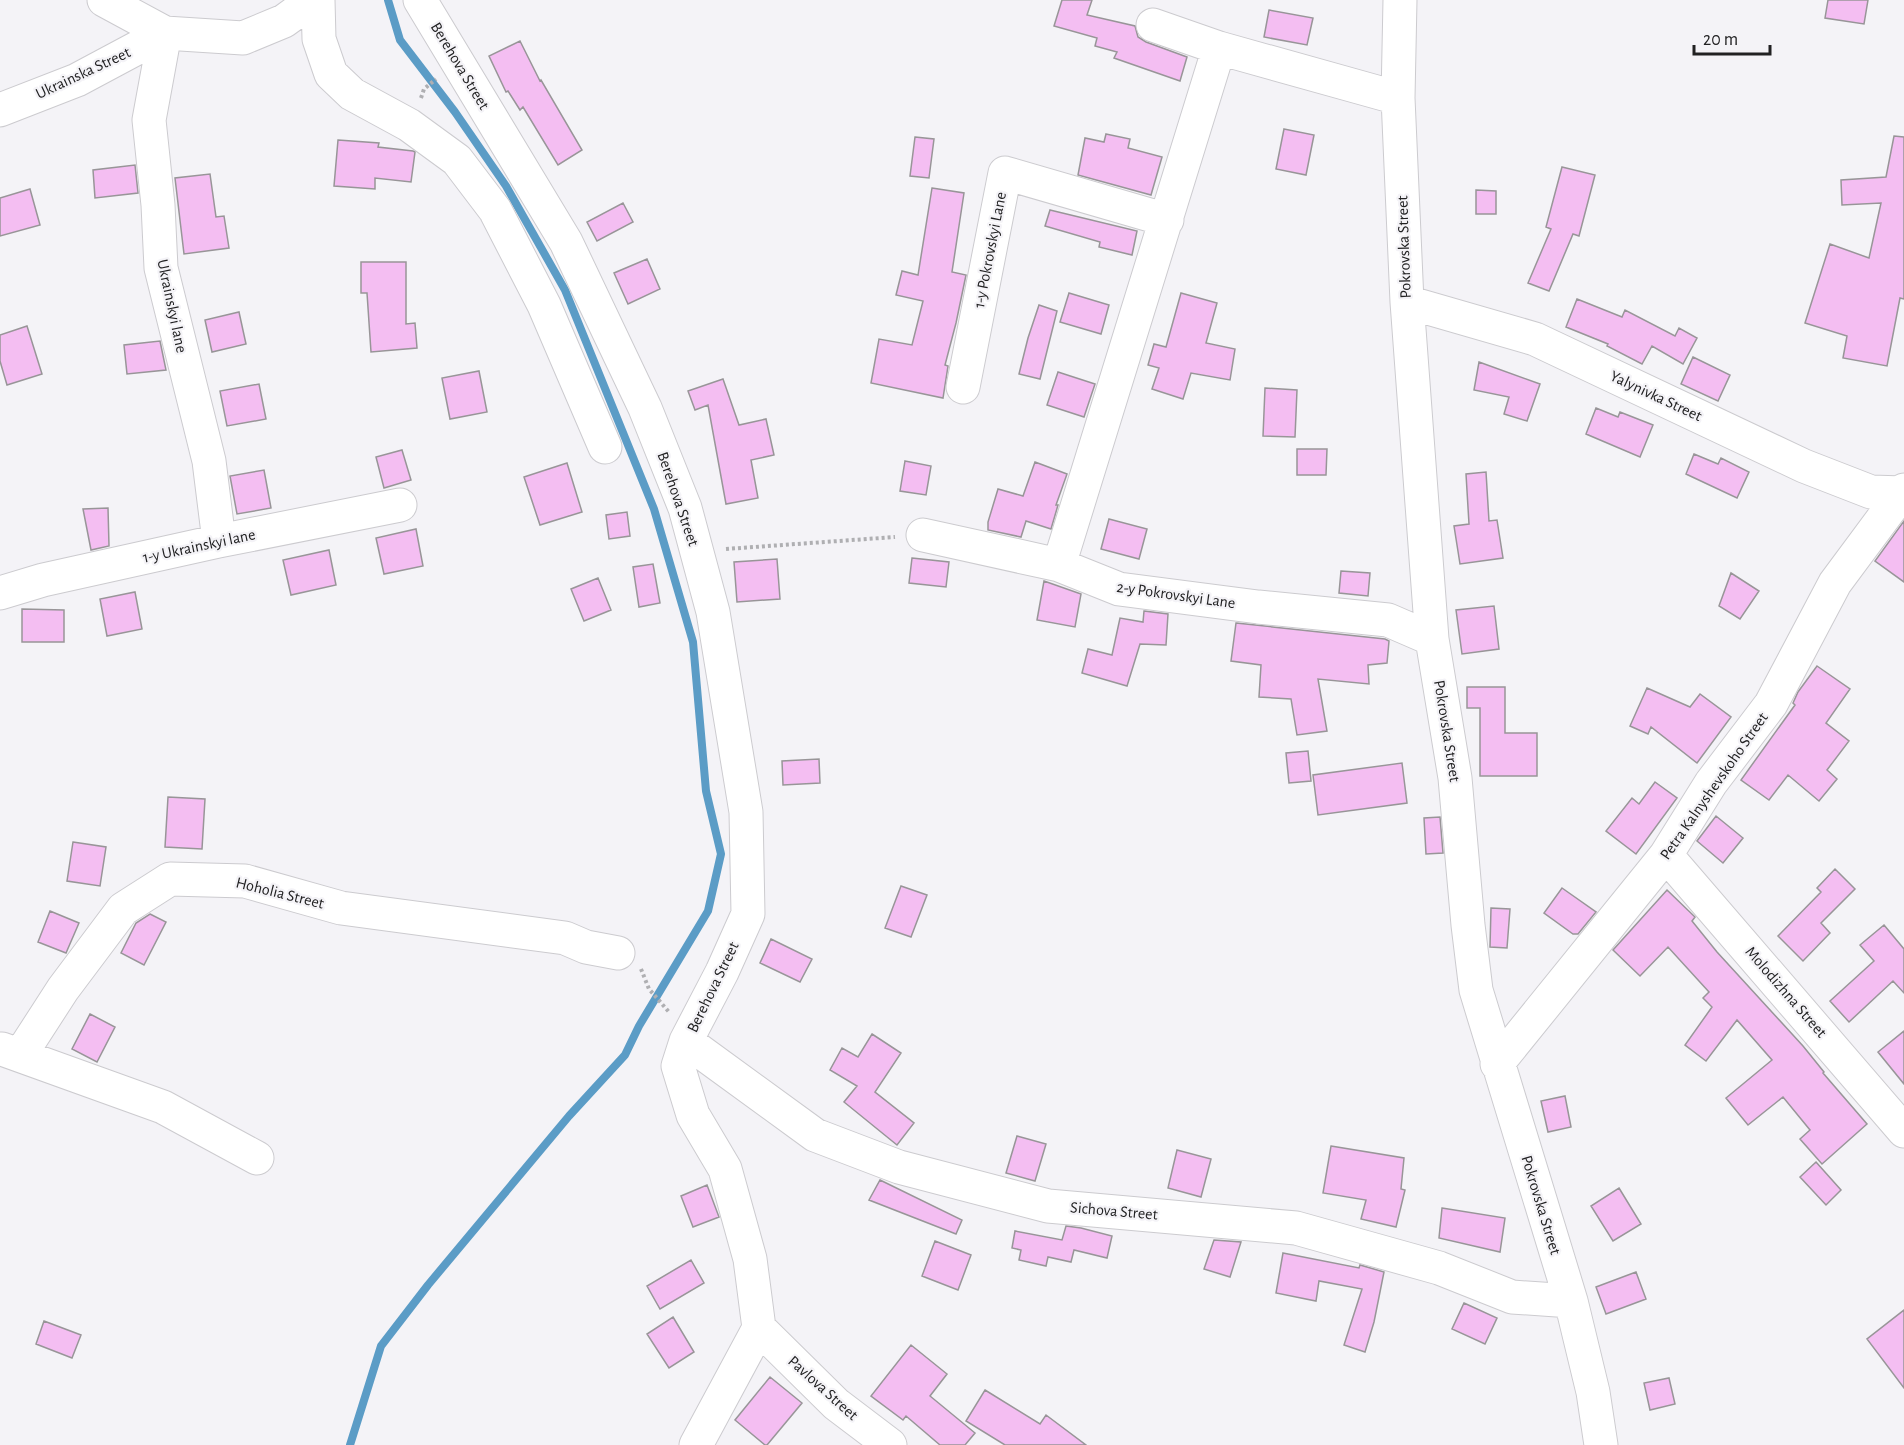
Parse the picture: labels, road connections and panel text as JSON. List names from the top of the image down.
{
  "streets": {
    "street": [
      "Berehova Street",
      "Ukrainska Street",
      "Pokrovska Street",
      "1-y Pokrovskyi Lane",
      "Ukrainskyi lane",
      "Yalynivka Street",
      "1-y Ukrainskyi lane",
      "2-y Pokrovskyi Lane",
      "Petra Kalnyshevskoho Street",
      "Hoholia Street",
      "Molodizhna Street",
      "Sichova Street",
      "Pavlova Street"
    ]
  },
  "crossings": [
    ["Berehova Street", "Sichova Street"],
    ["Berehova Street", "Pavlova Street"],
    ["Ukrainska Street", "Ukrainskyi lane"],
    ["Pokrovska Street", "Yalynivka Street"],
    ["Pokrovska Street", "2-y Pokrovskyi Lane"],
    ["Pokrovska Street", "Petra Kalnyshevskoho Street"],
    ["Pokrovska Street", "Sichova Street"],
    ["Ukrainskyi lane", "1-y Ukrainskyi lane"],
    ["Yalynivka Street", "Petra Kalnyshevskoho Street"],
    ["Petra Kalnyshevskoho Street", "Molodizhna Street"]
  ],
  "scale_bar": "20 m"
}
